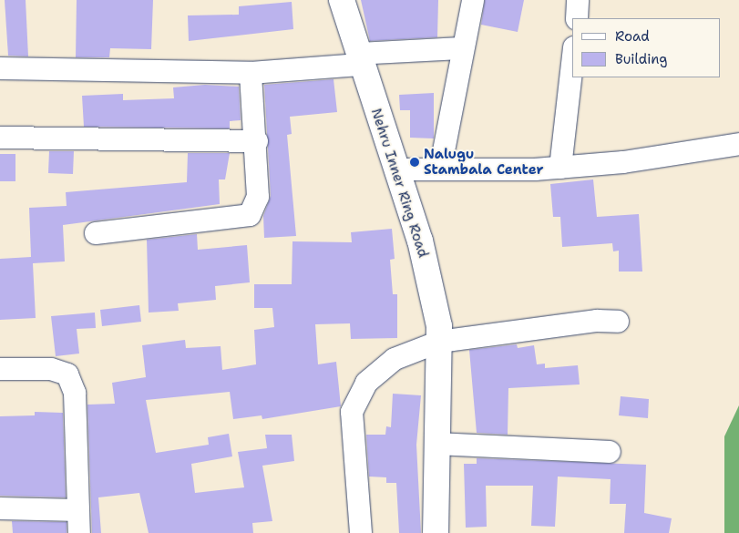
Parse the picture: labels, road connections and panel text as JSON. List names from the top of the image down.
{
  "streets": {
    "street": ["Nehru Inner Ring Road"]
  },
  "places": ["Nalugu Stambala Center"],
  "legend": ["Road", "Building"]
}
